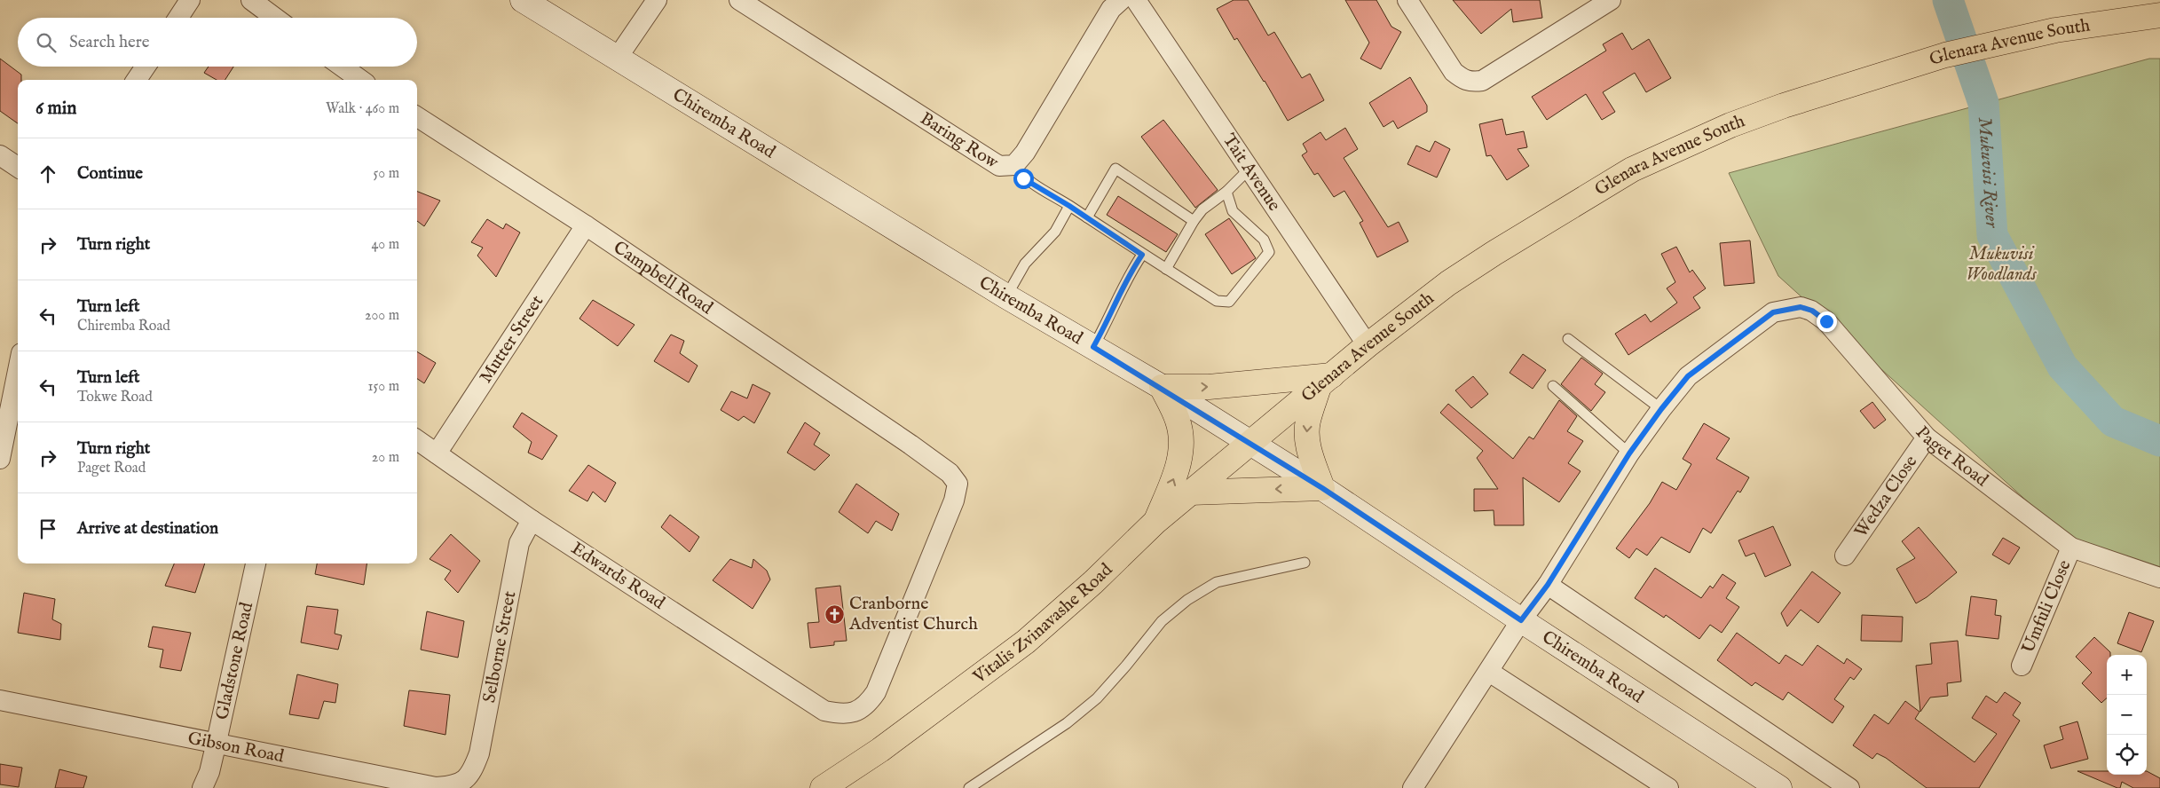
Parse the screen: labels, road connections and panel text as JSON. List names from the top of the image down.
{
  "streets": {
    "main road": ["Glenara Avenue South", "Chiremba Road", "Vitalis Zvinavashe Road"],
    "street": [
      "Baring Row",
      "Tait Avenue",
      "Campbell Road",
      "Mutter Street",
      "Paget Road",
      "Wedza Close",
      "Edwards Road",
      "Umfuli Close",
      "Selborne Street",
      "Gladstone Road",
      "Gibson Road"
    ]
  },
  "crossings": [
    ["Glenara Avenue South", "Chiremba Road"],
    ["Glenara Avenue South", "Tait Avenue"],
    ["Glenara Avenue South", "Vitalis Zvinavashe Road"],
    ["Chiremba Road", "Vitalis Zvinavashe Road"],
    ["Campbell Road", "Mutter Street"],
    ["Campbell Road", "Edwards Road"],
    ["Mutter Street", "Edwards Road"],
    ["Paget Road", "Wedza Close"],
    ["Paget Road", "Umfuli Close"],
    ["Edwards Road", "Selborne Street"],
    ["Selborne Street", "Gibson Road"],
    ["Gladstone Road", "Gibson Road"]
  ],
  "water": ["Mukuvisi River"],
  "parks": ["Mukuvisi Woodlands"],
  "places": {
    "church": ["Cranborne Adventist Church"]
  },
  "page": {
    "search": "Search here",
    "heading": ["6 min", "Walk · 460 m"],
    "list": [
      ["Continue", "50 m"],
      ["Turn right", "40 m"],
      ["Turn left", "Chiremba Road", "200 m"],
      ["Turn left", "Tokwe Road", "150 m"],
      ["Turn right", "Paget Road", "20 m"],
      "Arrive at destination"
    ],
    "map_buttons": ["+", "−"]
  }
}
